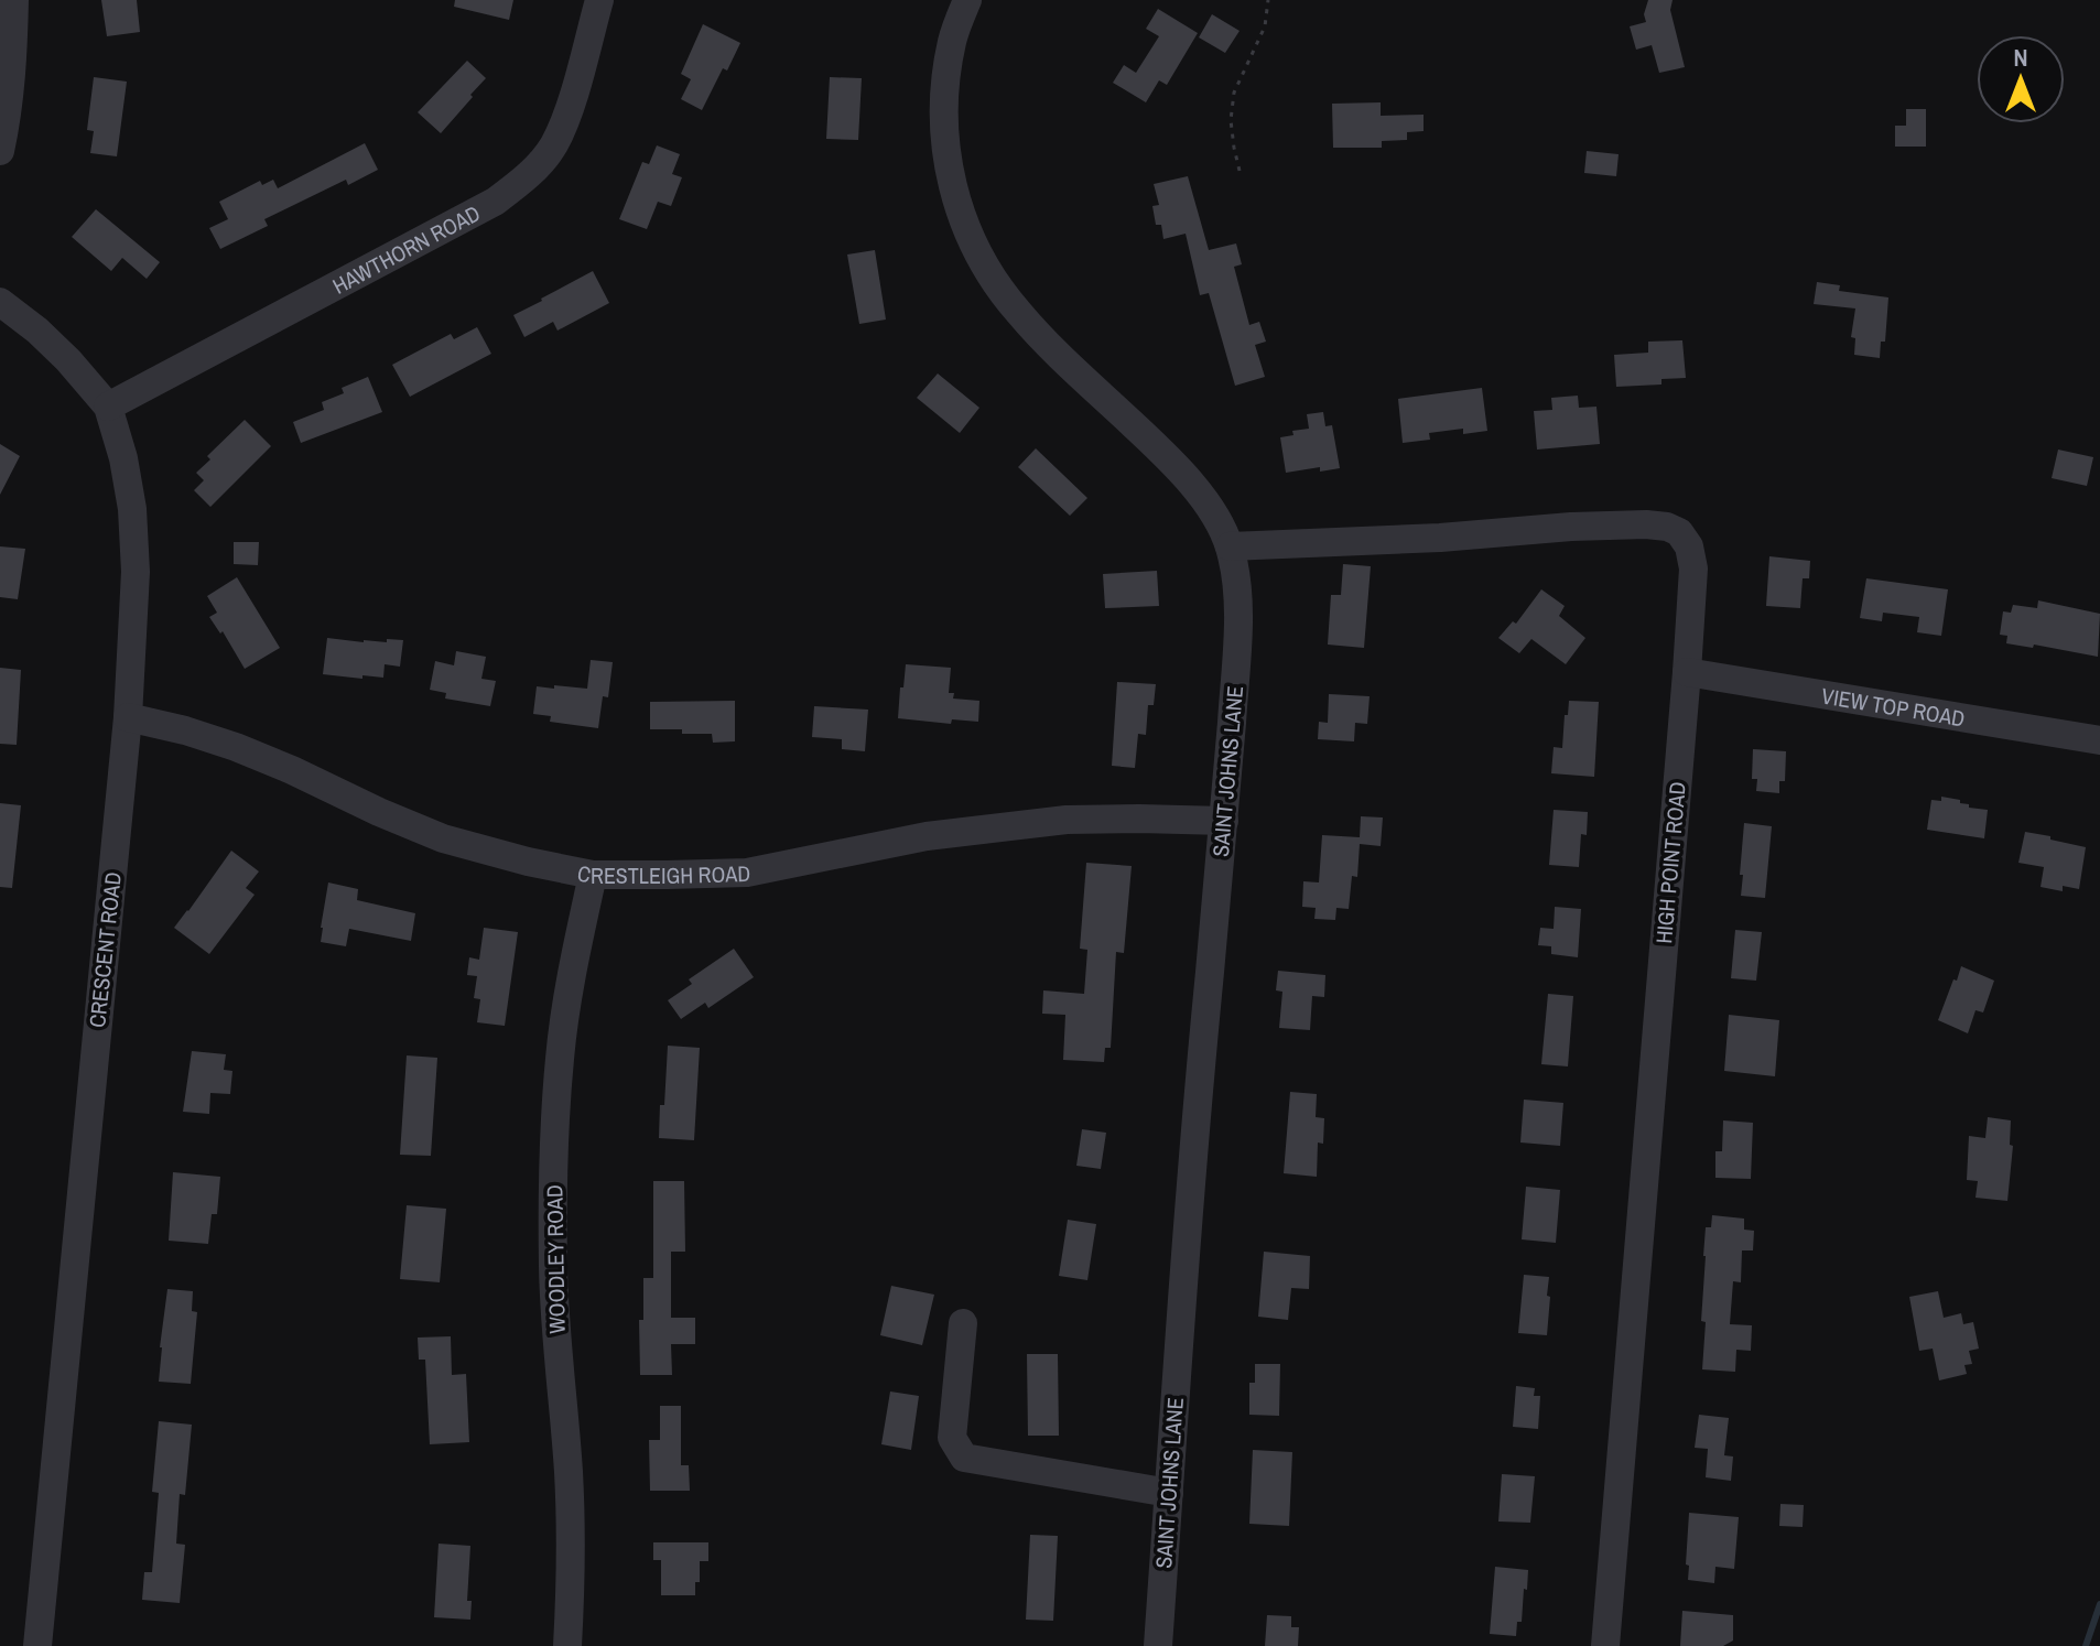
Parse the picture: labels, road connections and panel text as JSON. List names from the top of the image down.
{
  "streets": {
    "street": [
      "HAWTHORN ROAD",
      "VIEW TOP ROAD",
      "SAINT JOHNS LANE",
      "HIGH POINT ROAD",
      "CRESTLEIGH ROAD",
      "CRESCENT ROAD",
      "WOODLEY ROAD"
    ]
  },
  "crossings": [
    ["HAWTHORN ROAD", "CRESCENT ROAD"],
    ["VIEW TOP ROAD", "HIGH POINT ROAD"],
    ["SAINT JOHNS LANE", "HIGH POINT ROAD"],
    ["SAINT JOHNS LANE", "CRESTLEIGH ROAD"],
    ["CRESTLEIGH ROAD", "CRESCENT ROAD"],
    ["CRESTLEIGH ROAD", "WOODLEY ROAD"]
  ],
  "north": "top"
}
